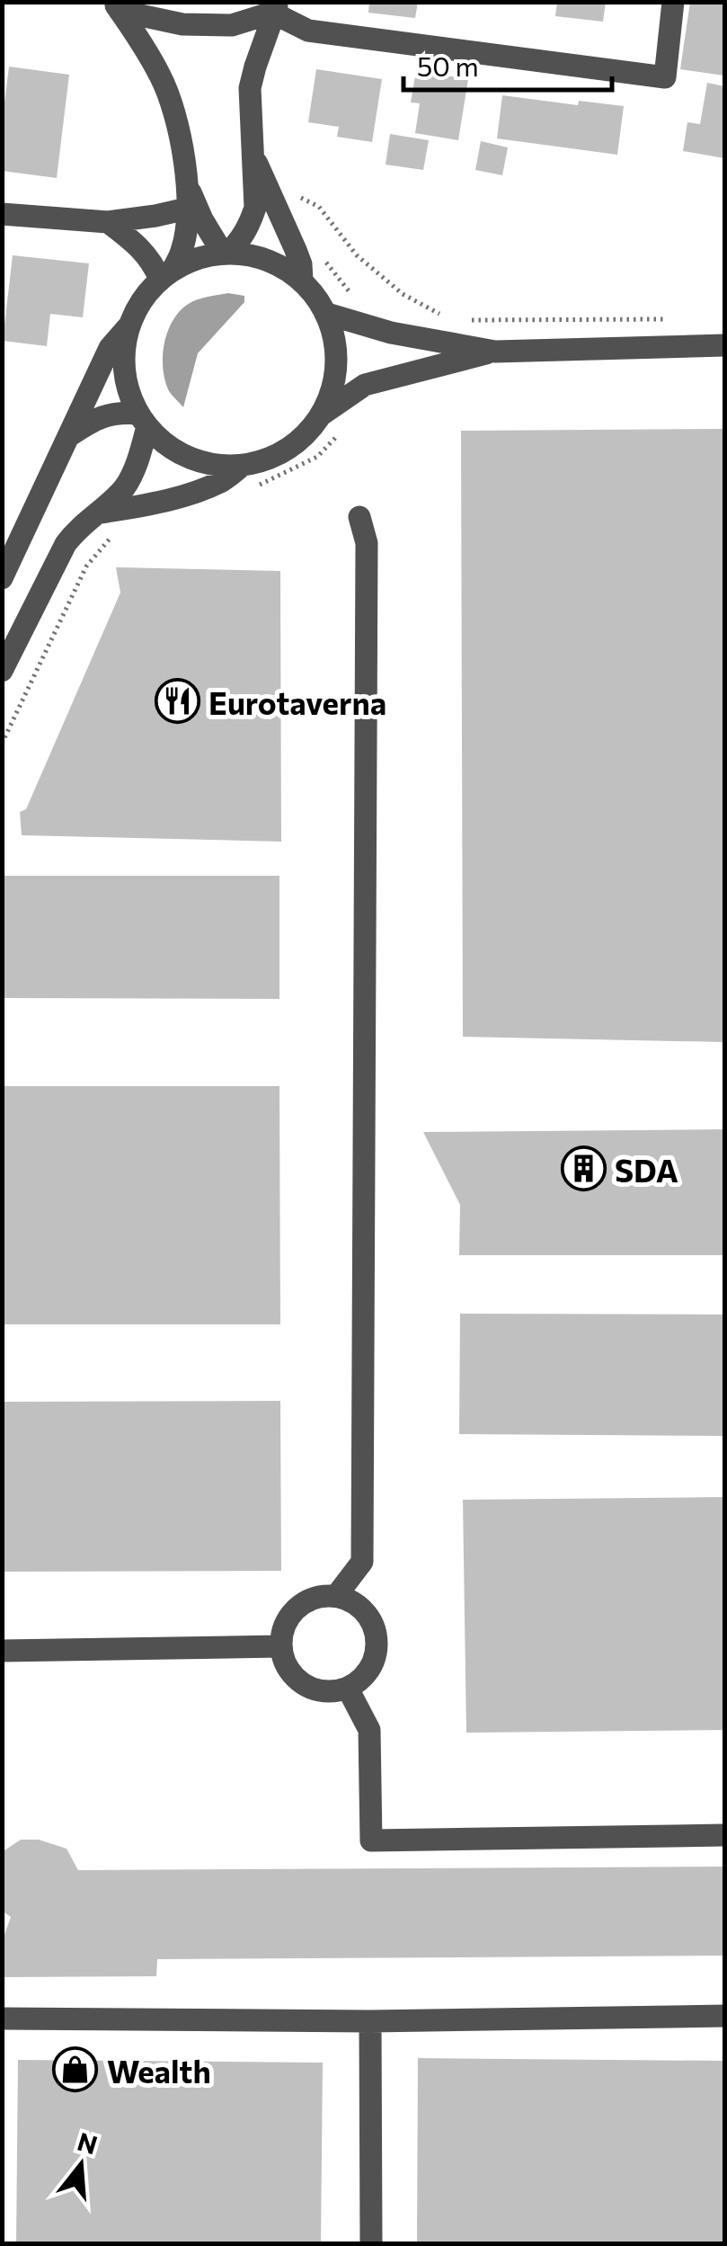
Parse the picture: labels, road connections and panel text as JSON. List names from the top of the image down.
{
  "places": {
    "restaurant": ["Eurotaverna"],
    "building": ["SDA"],
    "shop": ["Wealth"]
  },
  "scale_bar": "50 m",
  "north": "top"
}
